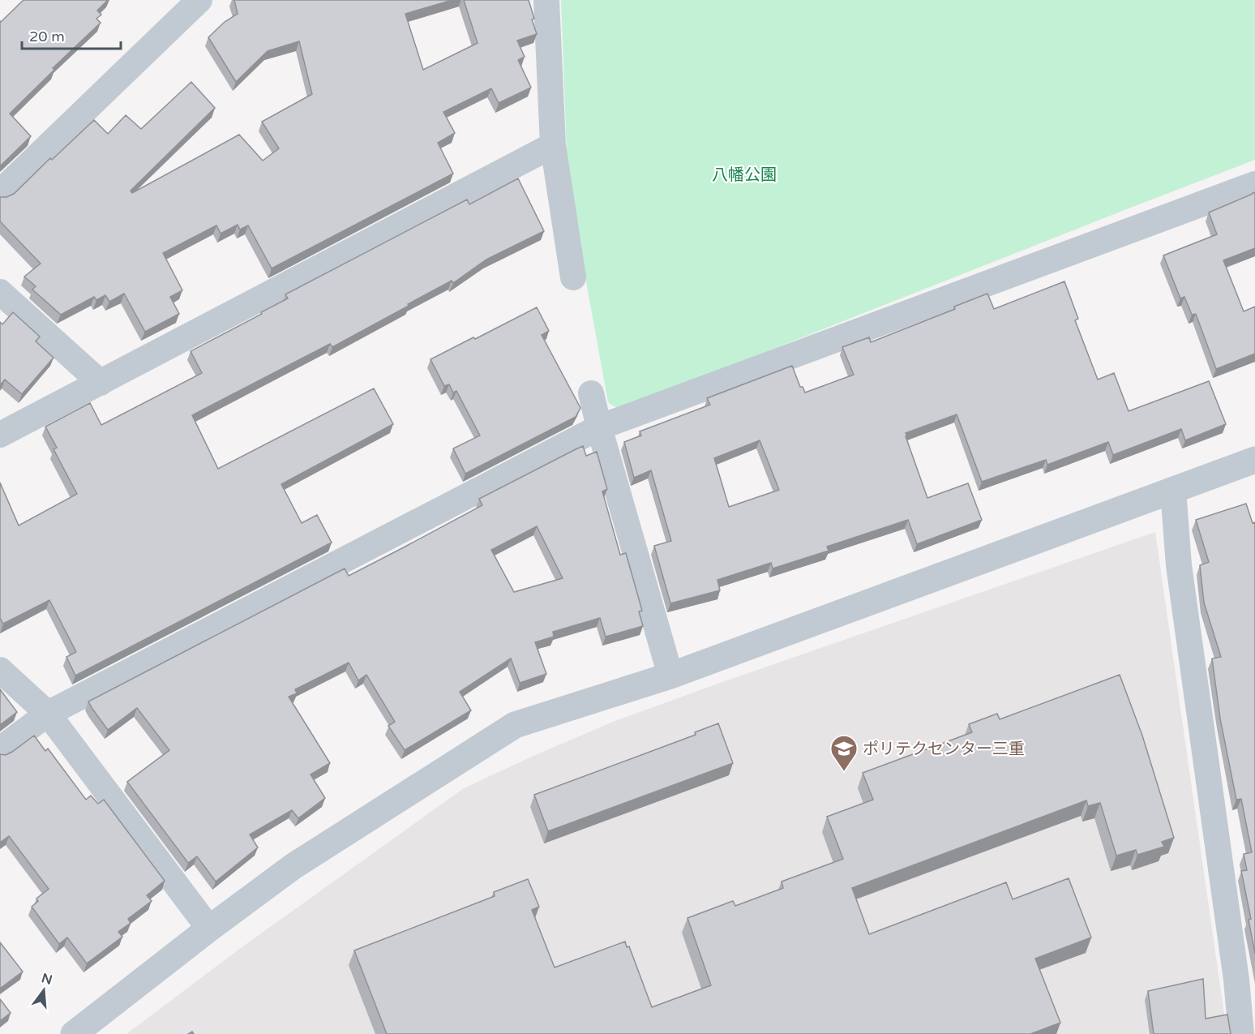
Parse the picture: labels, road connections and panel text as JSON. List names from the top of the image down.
{
  "parks": ["八幡公園"],
  "places": {
    "school or university": ["ポリテクセンター三重"]
  },
  "scale_bar": "20 m",
  "north": "top"
}
